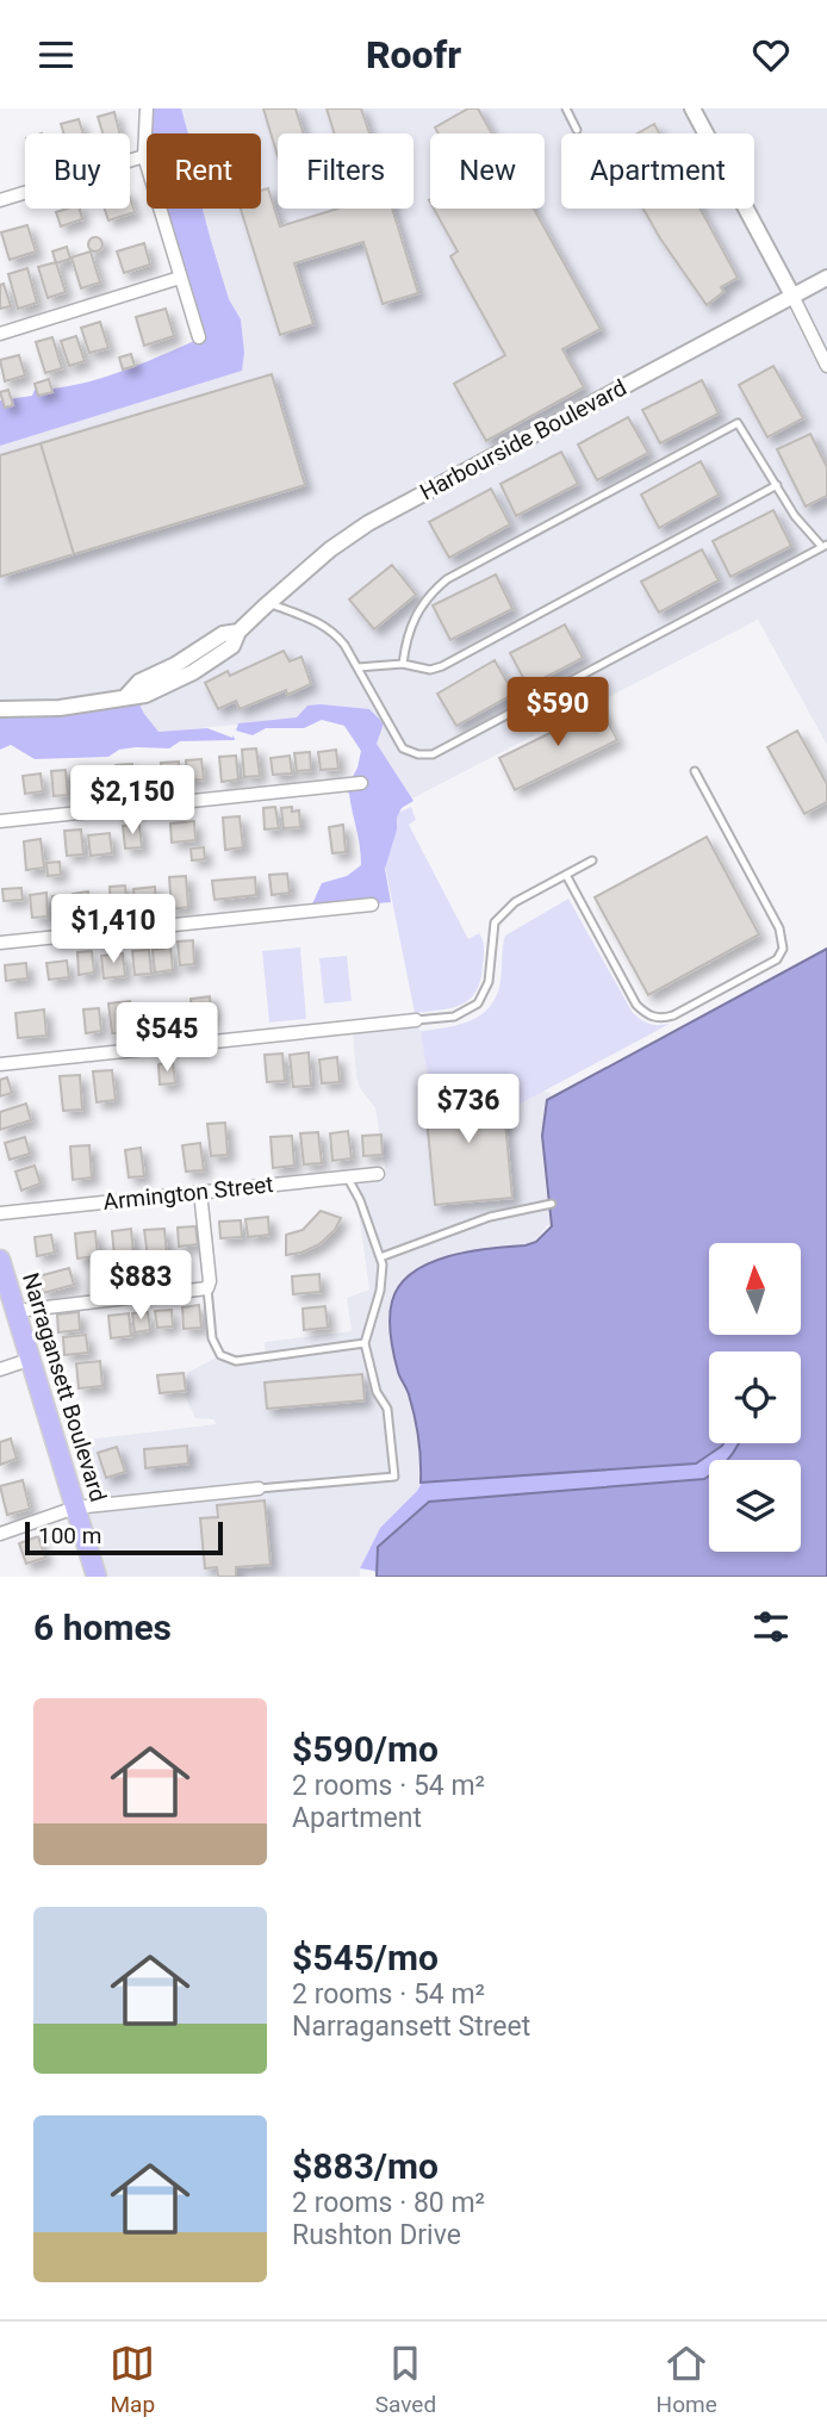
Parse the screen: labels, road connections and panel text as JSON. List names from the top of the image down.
{
  "streets": {
    "main road": ["Narragansett Boulevard"],
    "street": ["Harbourside Boulevard", "Armington Street"]
  },
  "scale_bar": "100 m",
  "north": "top",
  "page": {
    "header": "Roofr",
    "chip": [
      "Buy",
      "Rent",
      "Filters",
      "New",
      "Apartment"
    ],
    "price": [
      "$590",
      "$2,150",
      "$1,410",
      "$545",
      "$736",
      "$883"
    ],
    "scale": "100 m",
    "heading": "6 homes",
    "list": [
      {
        "name": "$590/mo",
        "note": "2 rooms · 54 m² · Apartment"
      },
      {
        "name": "$545/mo",
        "note": "2 rooms · 54 m² · Narragansett Street"
      },
      {
        "name": "$883/mo",
        "note": "2 rooms · 80 m² · Rushton Drive"
      }
    ],
    "tabs": ["Map", "Saved", "Home"]
  }
}
